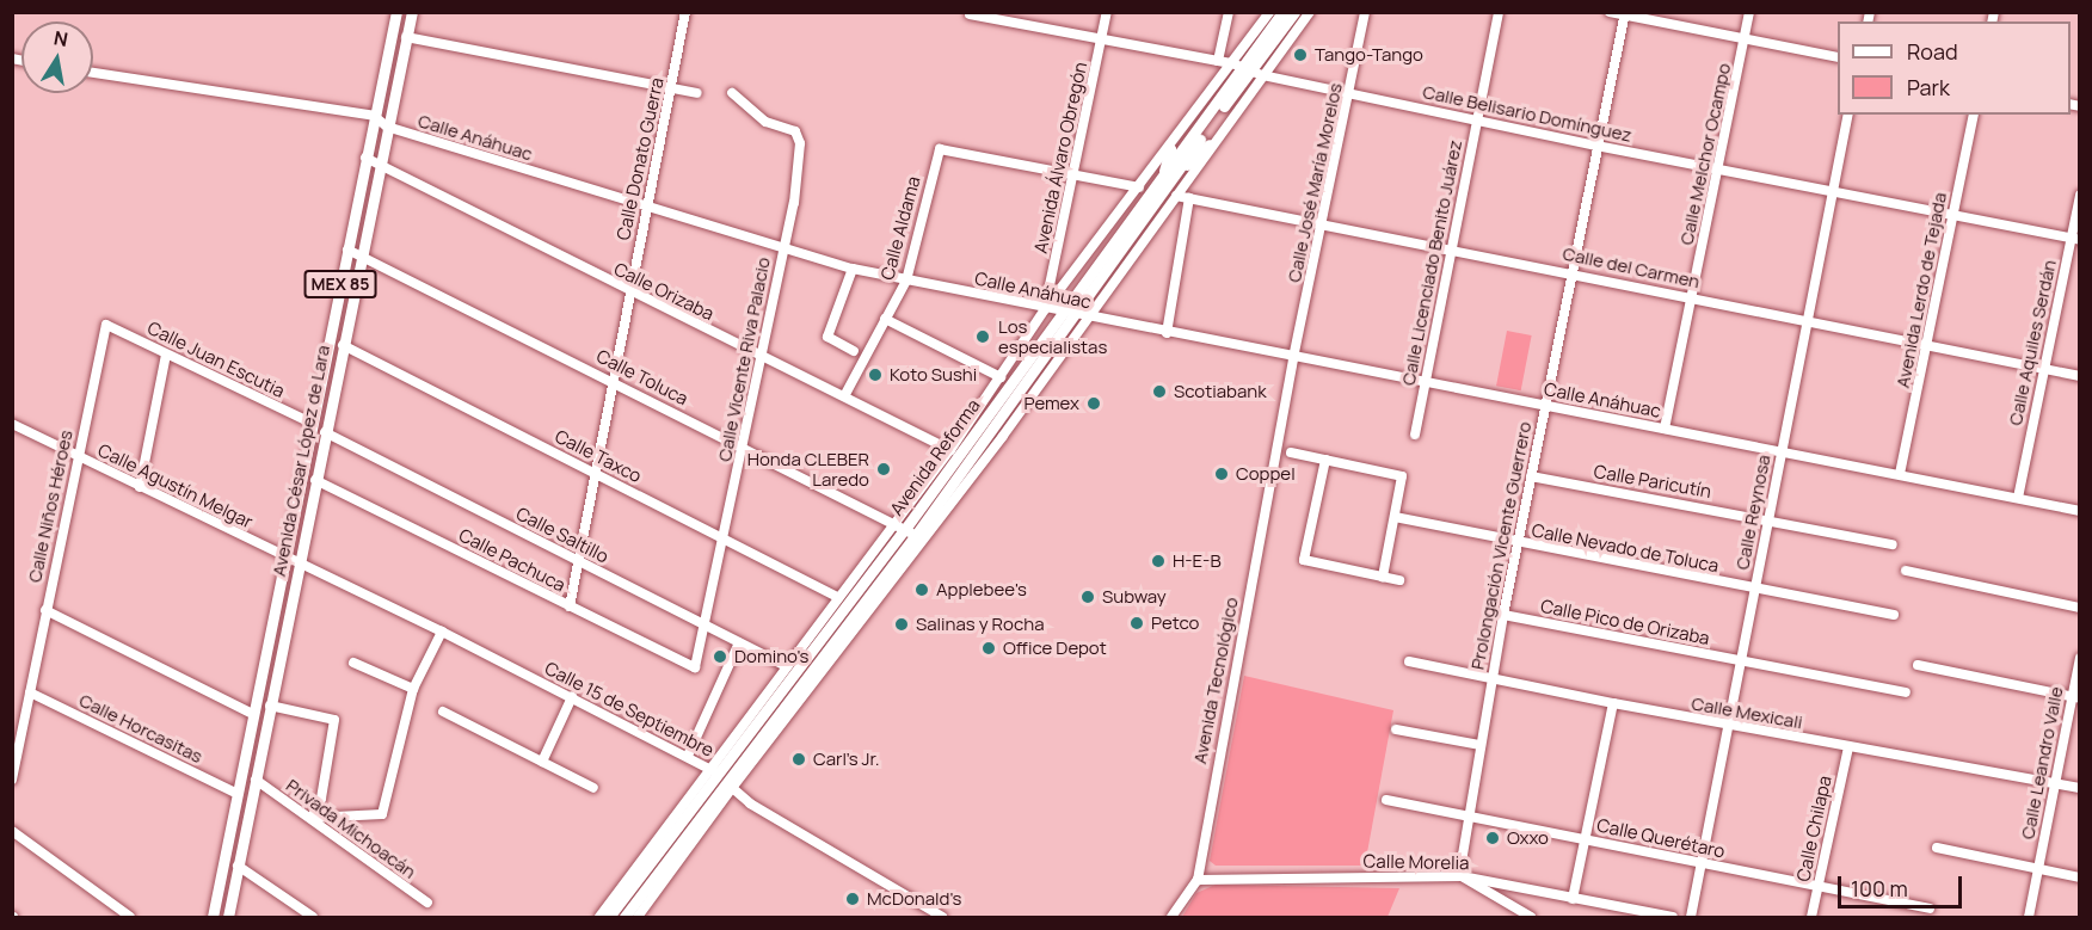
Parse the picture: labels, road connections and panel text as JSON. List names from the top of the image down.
{
  "streets": {
    "main road": ["MEX 85", "Avenida Reforma", "Avenida César López de Lara"],
    "street": [
      "Calle Belisario Domínguez",
      "Calle Anáhuac",
      "Calle Melchor Ocampo",
      "Avenida Álvaro Obregón",
      "Calle Donato Guerra",
      "Calle José María Morelos",
      "Calle Aldama",
      "Calle Licenciado Benito Juárez",
      "Calle del Carmen",
      "Avenida Lerdo de Tejada",
      "Calle Orizaba",
      "Calle Aquiles Serdán",
      "Calle Juan Escutia",
      "Calle Vicente Riva Palacio",
      "Calle Toluca",
      "Calle Taxco",
      "Calle Paricutín",
      "Calle Agustín Melgar",
      "Calle Niños Héroes",
      "Calle Reynosa",
      "Calle Saltillo",
      "Prolongación Vicente Guerrero",
      "Calle Nevado de Toluca",
      "Calle Pachuca",
      "Calle Pico de Orizaba",
      "Avenida Tecnológico",
      "Calle 15 de Septiembre",
      "Calle Mexicali",
      "Calle Horcasitas",
      "Calle Leandro Valle",
      "Privada Michoacán",
      "Calle Chilapa",
      "Calle Querétaro",
      "Calle Morelia"
    ]
  },
  "crossings": [
    ["Calle Belisario Domínguez", "Calle Melchor Ocampo"],
    ["Calle Belisario Domínguez", "Avenida Álvaro Obregón"],
    ["Calle Belisario Domínguez", "Calle José María Morelos"],
    ["Calle Belisario Domínguez", "Calle Licenciado Benito Juárez"],
    ["Calle Belisario Domínguez", "Avenida Lerdo de Tejada"],
    ["Calle Belisario Domínguez", "Calle Aquiles Serdán"],
    ["Calle Belisario Domínguez", "Avenida Reforma"],
    ["Calle Belisario Domínguez", "Calle Reynosa"],
    ["Calle Belisario Domínguez", "Prolongación Vicente Guerrero"],
    ["Calle Anáhuac", "Calle Melchor Ocampo"],
    ["Calle Anáhuac", "Avenida Álvaro Obregón"],
    ["Calle Anáhuac", "Calle Donato Guerra"],
    ["Calle Anáhuac", "Calle José María Morelos"],
    ["Calle Anáhuac", "Calle Aldama"],
    ["Calle Anáhuac", "Calle Licenciado Benito Juárez"],
    ["Calle Anáhuac", "Avenida Lerdo de Tejada"],
    ["Calle Anáhuac", "Calle Aquiles Serdán"],
    ["Calle Anáhuac", "Calle Vicente Riva Palacio"],
    ["Calle Anáhuac", "Avenida Reforma"],
    ["Calle Anáhuac", "Avenida César López de Lara"],
    ["Calle Anáhuac", "Calle Reynosa"],
    ["Calle Anáhuac", "Prolongación Vicente Guerrero"],
    ["Calle Anáhuac", "Avenida Tecnológico"],
    ["Calle Melchor Ocampo", "Calle del Carmen"],
    ["Avenida Álvaro Obregón", "Calle Aldama"],
    ["Avenida Álvaro Obregón", "Avenida Reforma"],
    ["Calle Donato Guerra", "Calle Orizaba"],
    ["Calle Donato Guerra", "Calle Toluca"],
    ["Calle Donato Guerra", "Calle Taxco"],
    ["Calle Donato Guerra", "Calle Saltillo"],
    ["Calle Donato Guerra", "Calle Pachuca"],
    ["Calle José María Morelos", "Calle del Carmen"],
    ["Calle José María Morelos", "Avenida Tecnológico"],
    ["Calle Aldama", "Calle Orizaba"],
    ["Calle Licenciado Benito Juárez", "Calle del Carmen"],
    ["Calle del Carmen", "Avenida Lerdo de Tejada"],
    ["Calle del Carmen", "Calle Aquiles Serdán"],
    ["Calle del Carmen", "Avenida Reforma"],
    ["Calle del Carmen", "Calle Reynosa"],
    ["Calle del Carmen", "Prolongación Vicente Guerrero"],
    ["Calle Orizaba", "Calle Vicente Riva Palacio"],
    ["Calle Orizaba", "Avenida Reforma"],
    ["Calle Orizaba", "Avenida César López de Lara"],
    ["Calle Juan Escutia", "Avenida César López de Lara"],
    ["Calle Juan Escutia", "Calle Niños Héroes"],
    ["Calle Vicente Riva Palacio", "Calle Toluca"],
    ["Calle Vicente Riva Palacio", "Calle Taxco"],
    ["Calle Vicente Riva Palacio", "Calle Saltillo"],
    ["Calle Vicente Riva Palacio", "Calle Pachuca"],
    ["Calle Toluca", "Avenida Reforma"],
    ["Calle Toluca", "Avenida César López de Lara"],
    ["Calle Taxco", "Avenida Reforma"],
    ["Calle Taxco", "Avenida César López de Lara"],
    ["Avenida Reforma", "Calle Saltillo"],
    ["Avenida Reforma", "Calle 15 de Septiembre"],
    ["Avenida César López de Lara", "Calle Agustín Melgar"],
    ["Avenida César López de Lara", "Calle Saltillo"],
    ["Avenida César López de Lara", "Calle Pachuca"],
    ["Avenida César López de Lara", "Calle 15 de Septiembre"],
    ["Avenida César López de Lara", "Calle Horcasitas"],
    ["Avenida César López de Lara", "Privada Michoacán"],
    ["Calle Paricutín", "Calle Reynosa"],
    ["Calle Paricutín", "Prolongación Vicente Guerrero"],
    ["Calle Agustín Melgar", "Calle Niños Héroes"],
    ["Calle Agustín Melgar", "Calle 15 de Septiembre"],
    ["Calle Niños Héroes", "Calle Horcasitas"],
    ["Calle Reynosa", "Calle Nevado de Toluca"],
    ["Calle Reynosa", "Calle Pico de Orizaba"],
    ["Calle Reynosa", "Calle Mexicali"],
    ["Calle Reynosa", "Calle Querétaro"],
    ["Prolongación Vicente Guerrero", "Calle Nevado de Toluca"],
    ["Prolongación Vicente Guerrero", "Calle Pico de Orizaba"],
    ["Prolongación Vicente Guerrero", "Calle Mexicali"],
    ["Prolongación Vicente Guerrero", "Calle Querétaro"],
    ["Prolongación Vicente Guerrero", "Calle Morelia"],
    ["Avenida Tecnológico", "Calle Morelia"],
    ["Calle Mexicali", "Calle Leandro Valle"],
    ["Calle Mexicali", "Calle Chilapa"],
    ["Calle Chilapa", "Calle Querétaro"]
  ],
  "places": [
    "Tango-Tango",
    "Los especialistas",
    "Koto Sushi",
    "Scotiabank",
    "Pemex",
    "Honda CLEBER Laredo",
    "Coppel",
    "H-E-B",
    "Applebee's",
    "Subway",
    "Petco",
    "Salinas y Rocha",
    "Office Depot",
    "Domino's",
    "Carl's Jr.",
    "Oxxo",
    "McDonald's"
  ],
  "legend": ["Road", "Park"],
  "scale_bar": "100 m",
  "north": "top"
}
